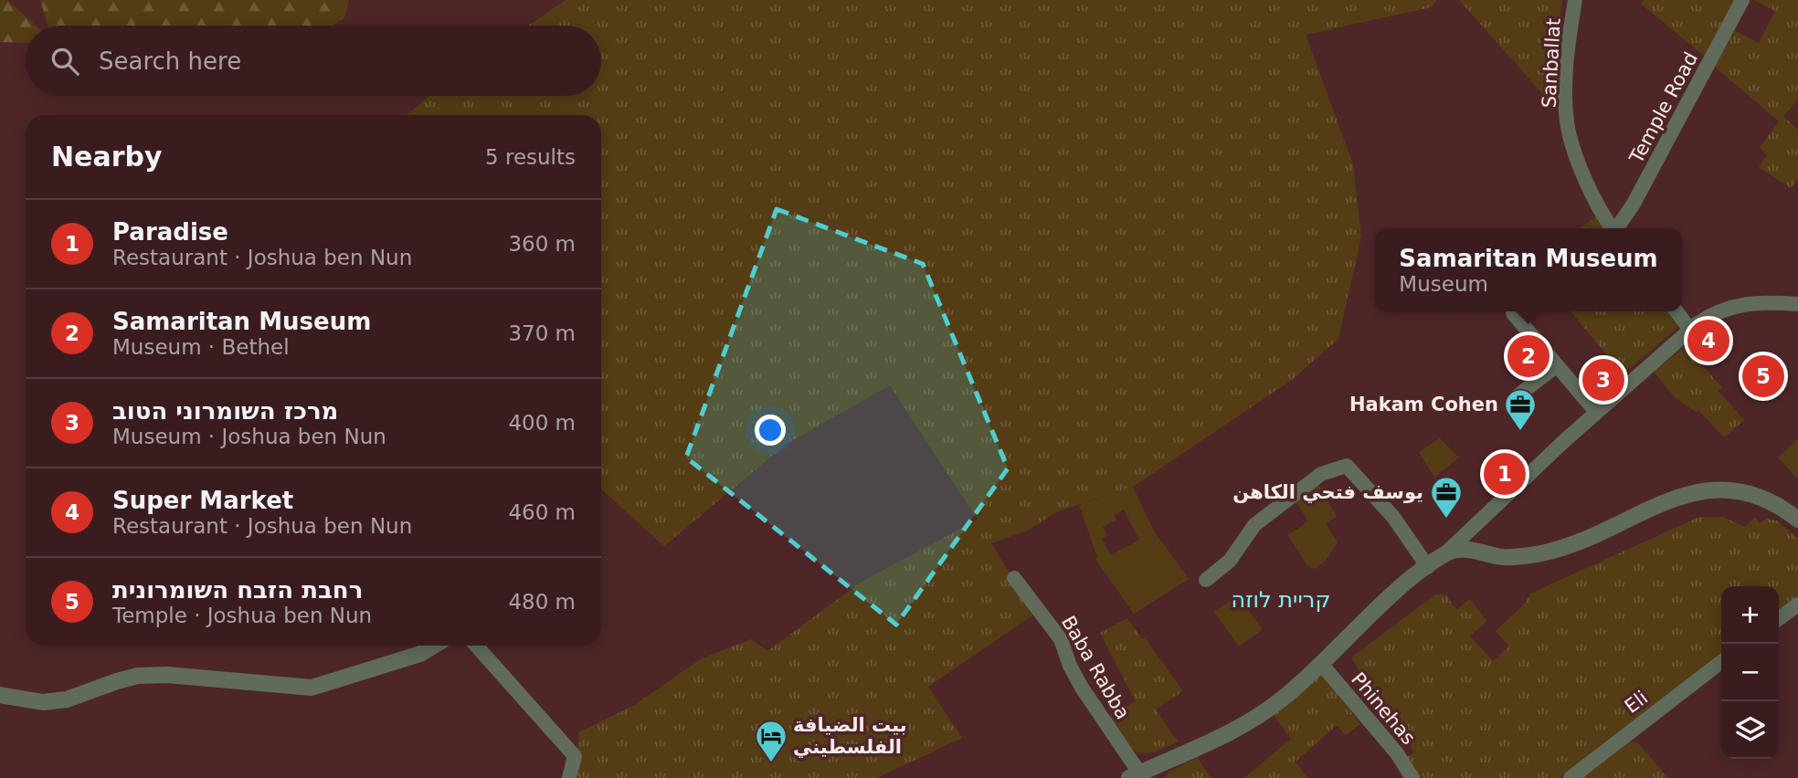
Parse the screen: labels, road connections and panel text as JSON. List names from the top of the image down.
{
  "streets": {
    "street": [
      "Sanballat",
      "Temple Road",
      "Baba Rabba",
      "Eli",
      "Phinehas"
    ]
  },
  "districts": ["קריית לוזה"],
  "places": {
    "office": ["Hakam Cohen", "يوسف فتحي الكاهن"],
    "hotel": ["بيت الضيافة الفلسطيني"]
  },
  "page": {
    "search": "Search here",
    "heading": ["Nearby", "5 results"],
    "list": [
      {
        "mark": "1",
        "name": "Paradise",
        "note": "Restaurant · Joshua ben Nun",
        "value": "360 m"
      },
      {
        "mark": "2",
        "name": "Samaritan Museum",
        "note": "Museum · Bethel",
        "value": "370 m"
      },
      {
        "mark": "3",
        "name": "מרכז השומרוני הטוב",
        "note": "Museum · Joshua ben Nun",
        "value": "400 m"
      },
      {
        "mark": "4",
        "name": "Super Market",
        "note": "Restaurant · Joshua ben Nun",
        "value": "460 m"
      },
      {
        "mark": "5",
        "name": "רחבת הזבח השומרונית",
        "note": "Temple · Joshua ben Nun",
        "value": "480 m"
      }
    ],
    "popup": ["Samaritan Museum", "Museum"],
    "pins": [
      "4",
      "2",
      "5",
      "3",
      "1"
    ],
    "map_buttons": ["+", "−"]
  }
}
